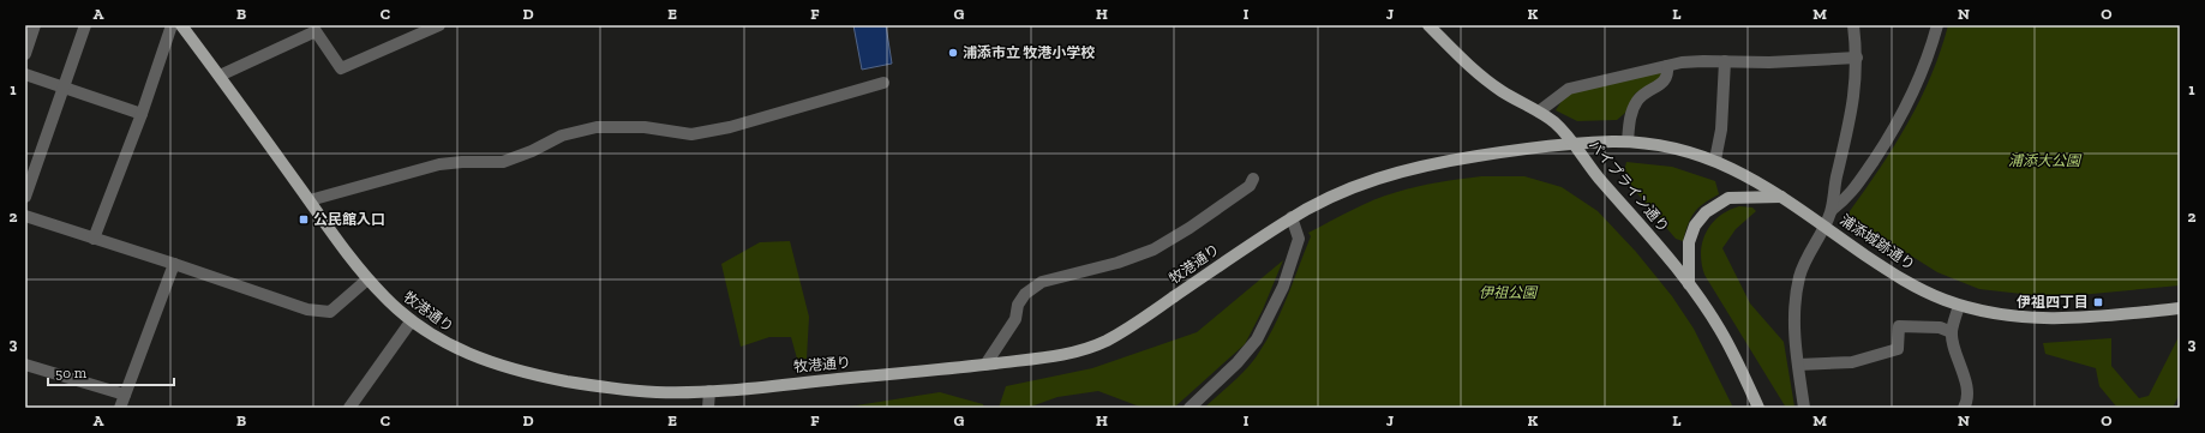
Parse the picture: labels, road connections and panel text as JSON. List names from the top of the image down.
{
  "streets": {
    "main road": ["パイプライン通り", "浦添城跡通り", "牧港通り"]
  },
  "crossings": [
    ["パイプライン通り", "浦添城跡通り"],
    ["パイプライン通り", "牧港通り"],
    ["浦添城跡通り", "牧港通り"]
  ],
  "parks": ["浦添大公園", "伊祖公園"],
  "places": {
    "other": ["浦添市立 牧港小学校"],
    "transit": ["公民館入口", "伊祖四丁目"]
  },
  "scale_bar": "50 m",
  "grid": {
    "columns": [
      "A",
      "B",
      "C",
      "D",
      "E",
      "F",
      "G",
      "H",
      "I",
      "J",
      "K",
      "L",
      "M",
      "N",
      "O"
    ],
    "rows": ["1", "2", "3"]
  }
}
